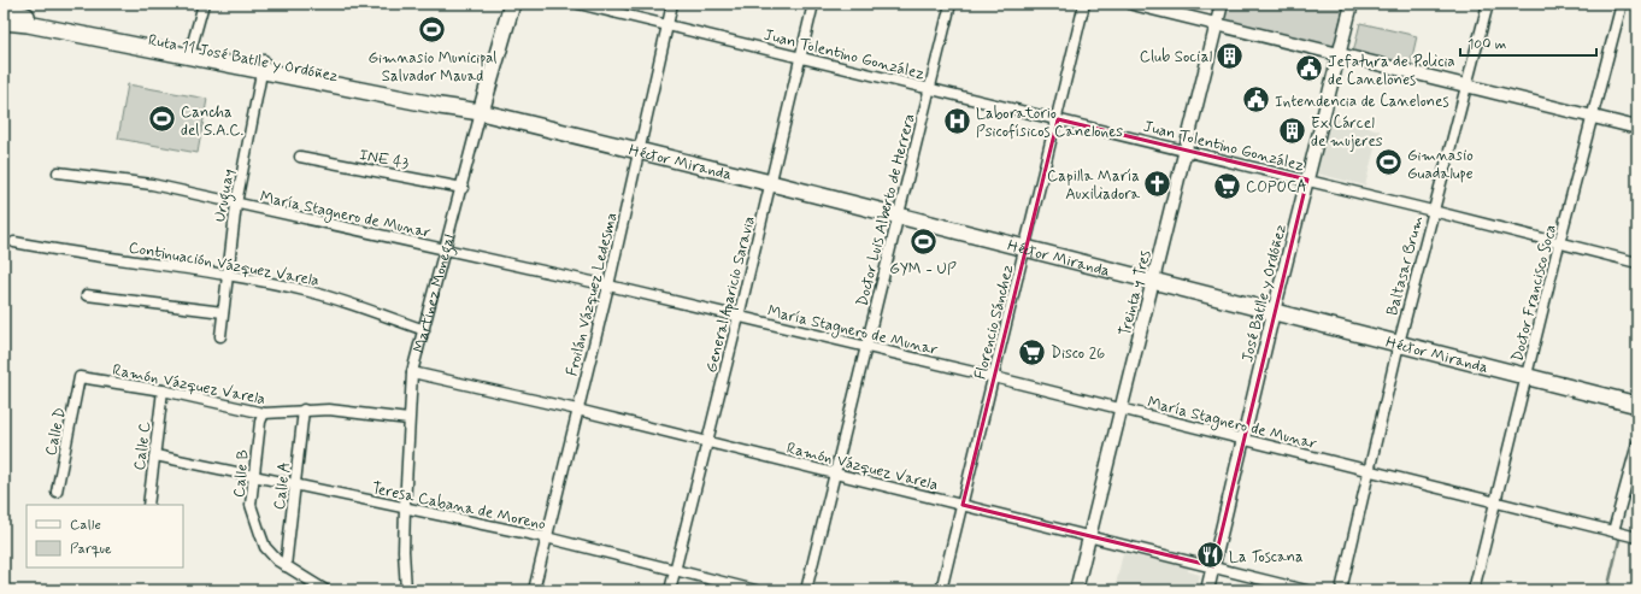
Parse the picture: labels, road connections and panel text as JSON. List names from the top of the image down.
{
  "streets": {
    "highway": ["Ruta 11 José Batlle y Ordóñez", "Héctor Miranda", "Martínez Monegal"],
    "street": [
      "Juan Tolentino González",
      "INE 43",
      "Uruguay",
      "Doctor Luis Alberto de Herrera",
      "María Stagnero de Munar",
      "Continuación Vázquez Varela",
      "Baltasar Brum",
      "Treinta y Tres",
      "José Batlle y Ordóñez",
      "Doctor Francisco Soca",
      "Froilán Vázquez Ledesma",
      "General Aparicio Saravia",
      "Florencio Sánchez",
      "Ramón Vázquez Varela",
      "Calle D",
      "Calle C",
      "Calle B",
      "Calle A",
      "Teresa Cabana de Moreno"
    ]
  },
  "crossings": [
    ["Juan Tolentino González", "Doctor Luis Alberto de Herrera"],
    ["Juan Tolentino González", "Baltasar Brum"],
    ["Juan Tolentino González", "Treinta y Tres"],
    ["Juan Tolentino González", "José Batlle y Ordóñez"],
    ["Juan Tolentino González", "Doctor Francisco Soca"],
    ["Juan Tolentino González", "Froilán Vázquez Ledesma"],
    ["Juan Tolentino González", "General Aparicio Saravia"],
    ["Juan Tolentino González", "Florencio Sánchez"],
    ["Ruta 11 José Batlle y Ordóñez", "Héctor Miranda"],
    ["Ruta 11 José Batlle y Ordóñez", "Uruguay"],
    ["Ruta 11 José Batlle y Ordóñez", "Martínez Monegal"],
    ["INE 43", "Martínez Monegal"],
    ["Héctor Miranda", "Doctor Luis Alberto de Herrera"],
    ["Héctor Miranda", "Baltasar Brum"],
    ["Héctor Miranda", "Treinta y Tres"],
    ["Héctor Miranda", "José Batlle y Ordóñez"],
    ["Héctor Miranda", "Doctor Francisco Soca"],
    ["Héctor Miranda", "Martínez Monegal"],
    ["Héctor Miranda", "Froilán Vázquez Ledesma"],
    ["Héctor Miranda", "General Aparicio Saravia"],
    ["Héctor Miranda", "Florencio Sánchez"],
    ["Uruguay", "María Stagnero de Munar"],
    ["Uruguay", "Continuación Vázquez Varela"],
    ["Doctor Luis Alberto de Herrera", "María Stagnero de Munar"],
    ["Doctor Luis Alberto de Herrera", "Ramón Vázquez Varela"],
    ["María Stagnero de Munar", "Baltasar Brum"],
    ["María Stagnero de Munar", "Treinta y Tres"],
    ["María Stagnero de Munar", "José Batlle y Ordóñez"],
    ["María Stagnero de Munar", "Doctor Francisco Soca"],
    ["María Stagnero de Munar", "Martínez Monegal"],
    ["María Stagnero de Munar", "Froilán Vázquez Ledesma"],
    ["María Stagnero de Munar", "General Aparicio Saravia"],
    ["María Stagnero de Munar", "Florencio Sánchez"],
    ["Continuación Vázquez Varela", "Martínez Monegal"],
    ["Treinta y Tres", "Ramón Vázquez Varela"],
    ["José Batlle y Ordóñez", "Ramón Vázquez Varela"],
    ["Martínez Monegal", "Ramón Vázquez Varela"],
    ["Martínez Monegal", "Teresa Cabana de Moreno"],
    ["Froilán Vázquez Ledesma", "Ramón Vázquez Varela"],
    ["Froilán Vázquez Ledesma", "Teresa Cabana de Moreno"],
    ["General Aparicio Saravia", "Ramón Vázquez Varela"],
    ["General Aparicio Saravia", "Teresa Cabana de Moreno"],
    ["Florencio Sánchez", "Ramón Vázquez Varela"],
    ["Ramón Vázquez Varela", "Calle D"],
    ["Ramón Vázquez Varela", "Calle C"],
    ["Ramón Vázquez Varela", "Calle B"],
    ["Ramón Vázquez Varela", "Calle A"],
    ["Calle C", "Teresa Cabana de Moreno"],
    ["Calle B", "Calle A"],
    ["Calle B", "Teresa Cabana de Moreno"],
    ["Calle A", "Teresa Cabana de Moreno"]
  ],
  "places": {
    "sports": [
      "Gimnasio Municipal Salvador Mauad",
      "Cancha del S.A.C.",
      "Gimnasio Guadalupe",
      "GYM - UP"
    ],
    "building": ["Club Social", "Ex Cárcel de mujeres"],
    "public building": ["Jefatura de Policia de Canelones", "Intendencia de Canelones"],
    "hospital": ["Laboratorio Psicofísicos Canelones"],
    "church": ["Capilla María Auxiliadora"],
    "supermarket": ["COPOCA", "Disco 26"],
    "restaurant": ["La Toscana"]
  },
  "legend": ["Calle", "Parque"],
  "scale_bar": "100 m"
}
